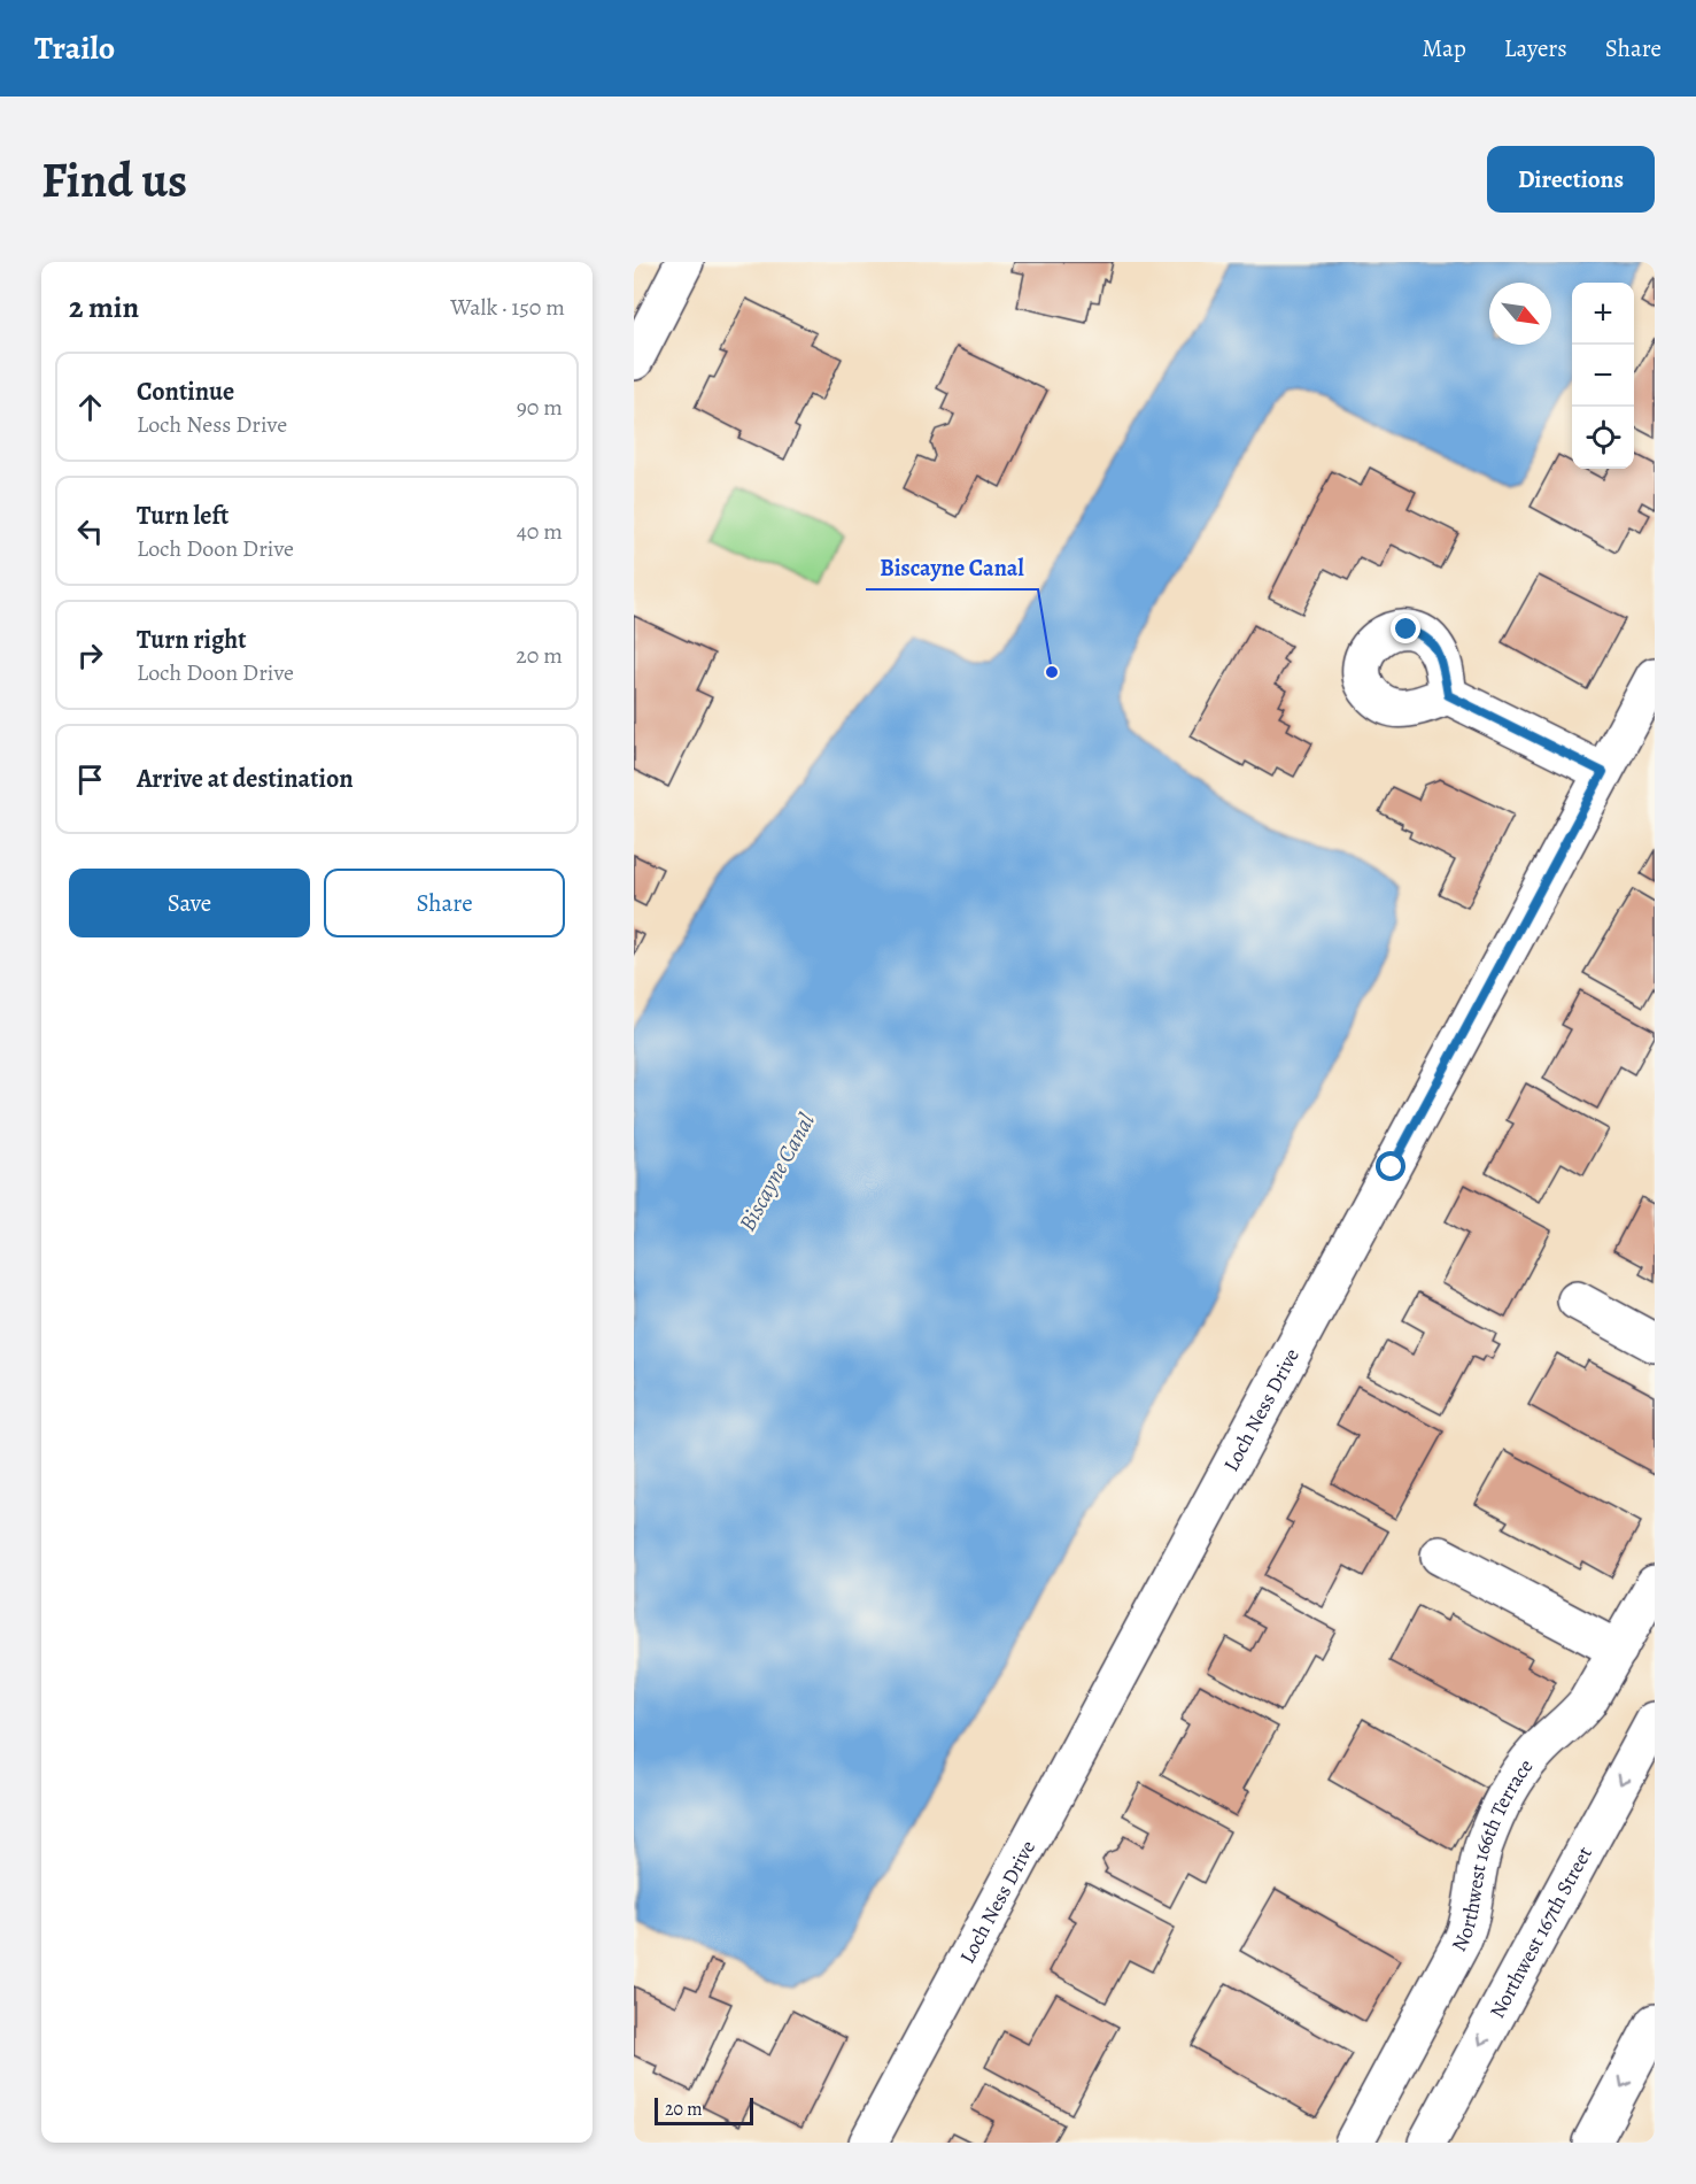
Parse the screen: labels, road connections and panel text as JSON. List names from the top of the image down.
{
  "streets": {
    "main road": ["Loch Ness Drive", "Northwest 166th Terrace", "Northwest 167th Street"]
  },
  "one_way": ["Northwest 167th Street"],
  "water": ["Biscayne Canal"],
  "places": ["Biscayne Canal"],
  "scale_bar": "20 m",
  "north": "bottom right",
  "page": {
    "header": "Trailo",
    "nav": ["Map", "Layers", "Share"],
    "buttons": [
      "Directions",
      ["Save", "Share"]
    ],
    "title": "Find us",
    "heading": ["2 min", "Walk · 150 m"],
    "map_buttons": ["+", "−"],
    "list": [
      ["Continue", "Loch Ness Drive", "90 m"],
      ["Turn left", "Loch Doon Drive", "40 m"],
      ["Turn right", "Loch Doon Drive", "20 m"],
      "Arrive at destination"
    ],
    "scale": "20 m"
  }
}
